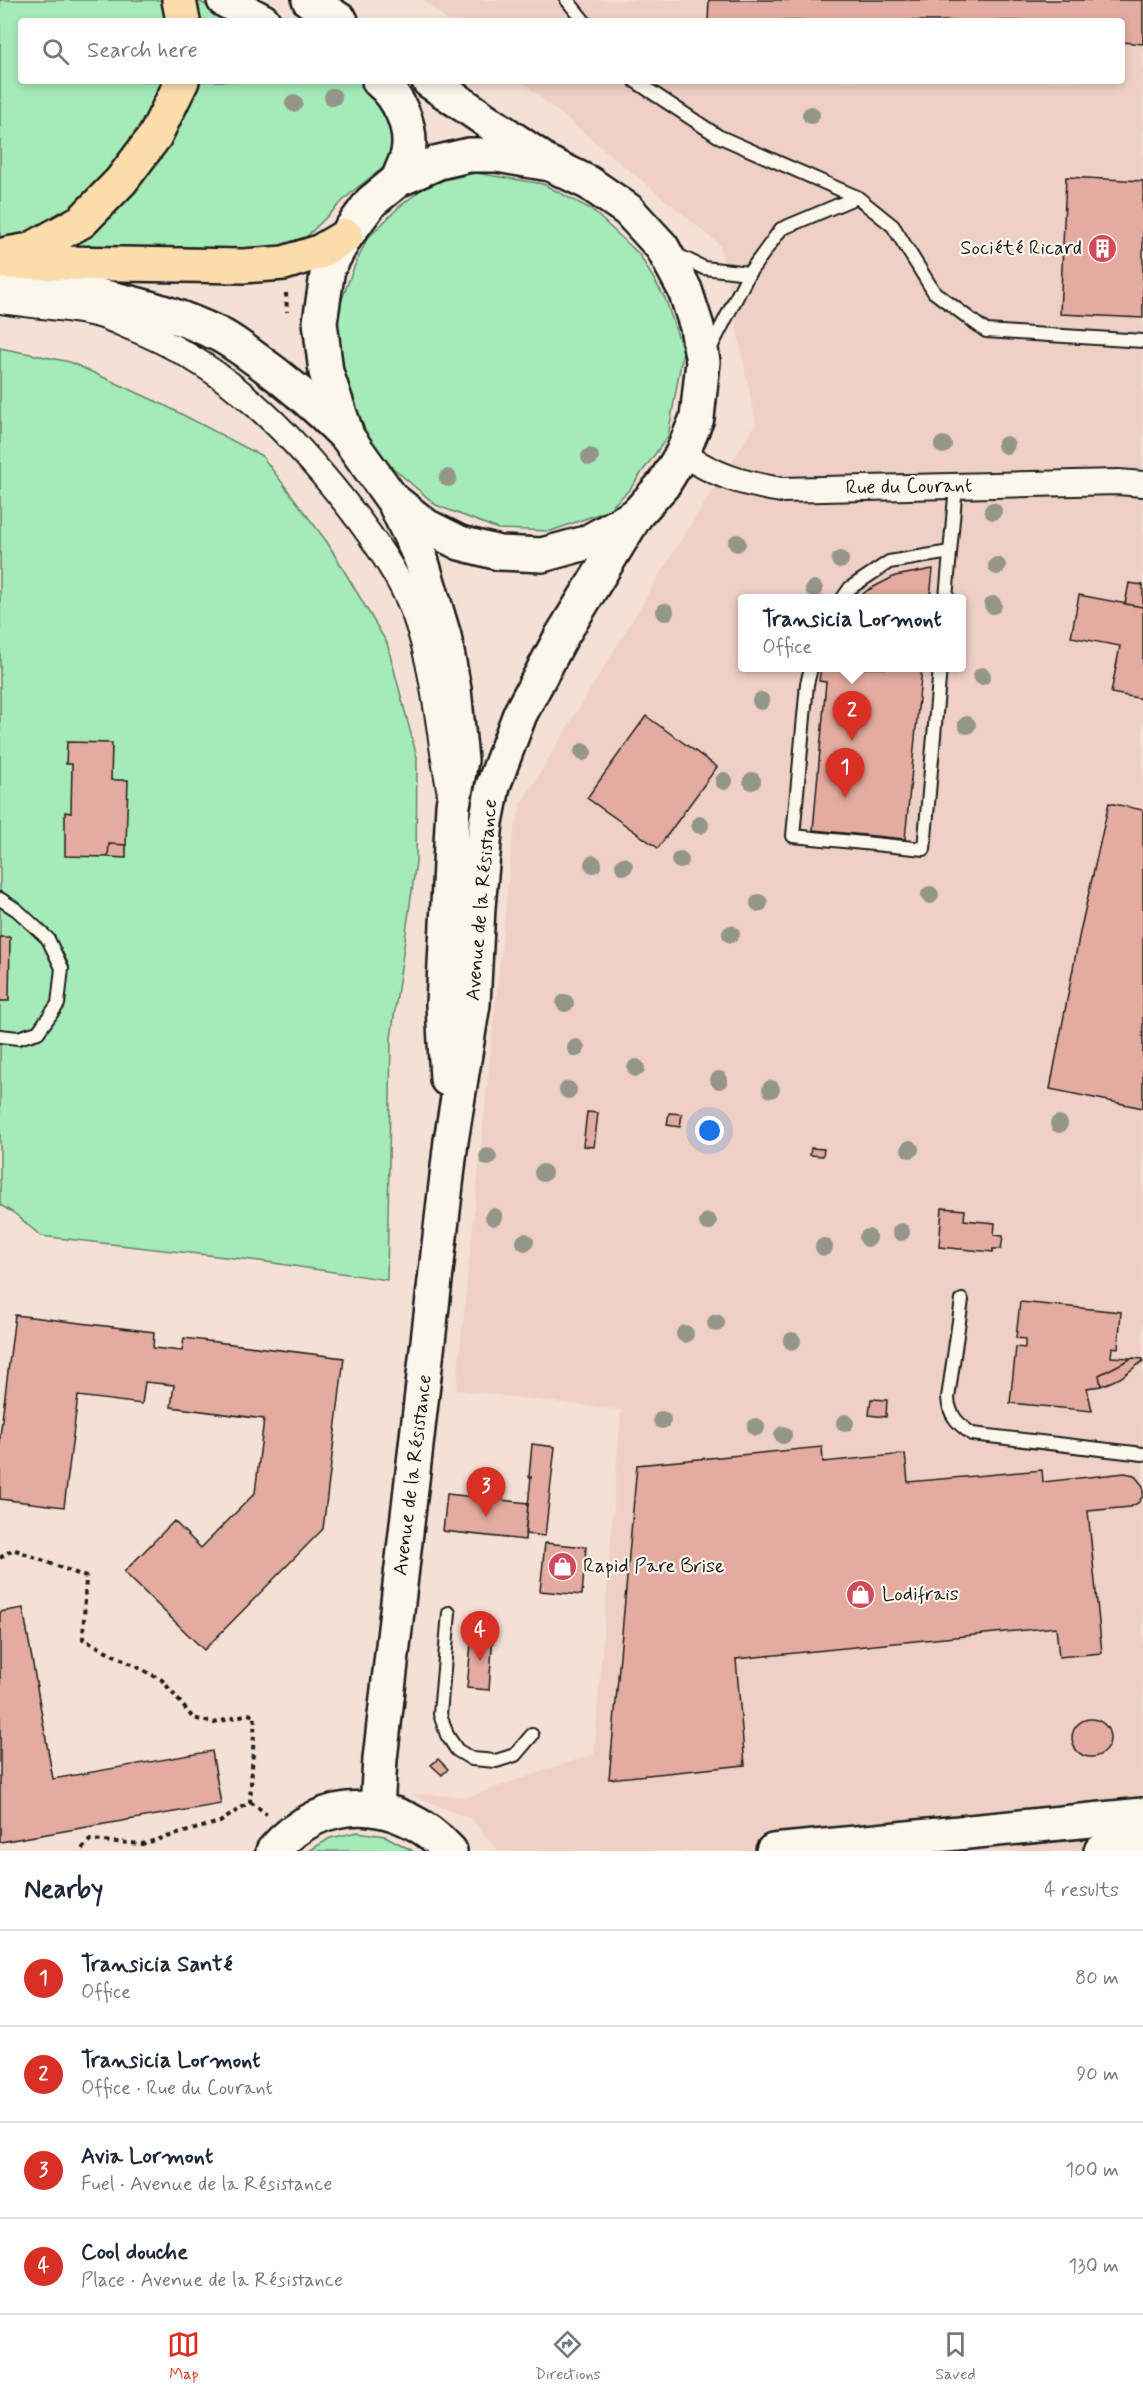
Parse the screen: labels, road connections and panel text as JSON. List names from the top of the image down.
{
  "streets": {
    "main road": ["Avenue de la Résistance"],
    "street": ["Rue du Courant"]
  },
  "places": {
    "building": ["Société Ricard"],
    "shop": ["Rapid Pare Brise", "Lodifrais"]
  },
  "page": {
    "search": "Search here",
    "popup": ["Transicia Lormont", "Office"],
    "pins": [
      "2",
      "1",
      "3",
      "4"
    ],
    "heading": ["Nearby", "4 results"],
    "list": [
      {
        "mark": "1",
        "name": "Transicia Santé",
        "note": "Office",
        "value": "80 m"
      },
      {
        "mark": "2",
        "name": "Transicia Lormont",
        "note": "Office · Rue du Courant",
        "value": "90 m"
      },
      {
        "mark": "3",
        "name": "Avia Lormont",
        "note": "Fuel · Avenue de la Résistance",
        "value": "100 m"
      },
      {
        "mark": "4",
        "name": "Cool douche",
        "note": "Place · Avenue de la Résistance",
        "value": "130 m"
      }
    ],
    "nav": ["Map", "Directions", "Saved"]
  }
}
